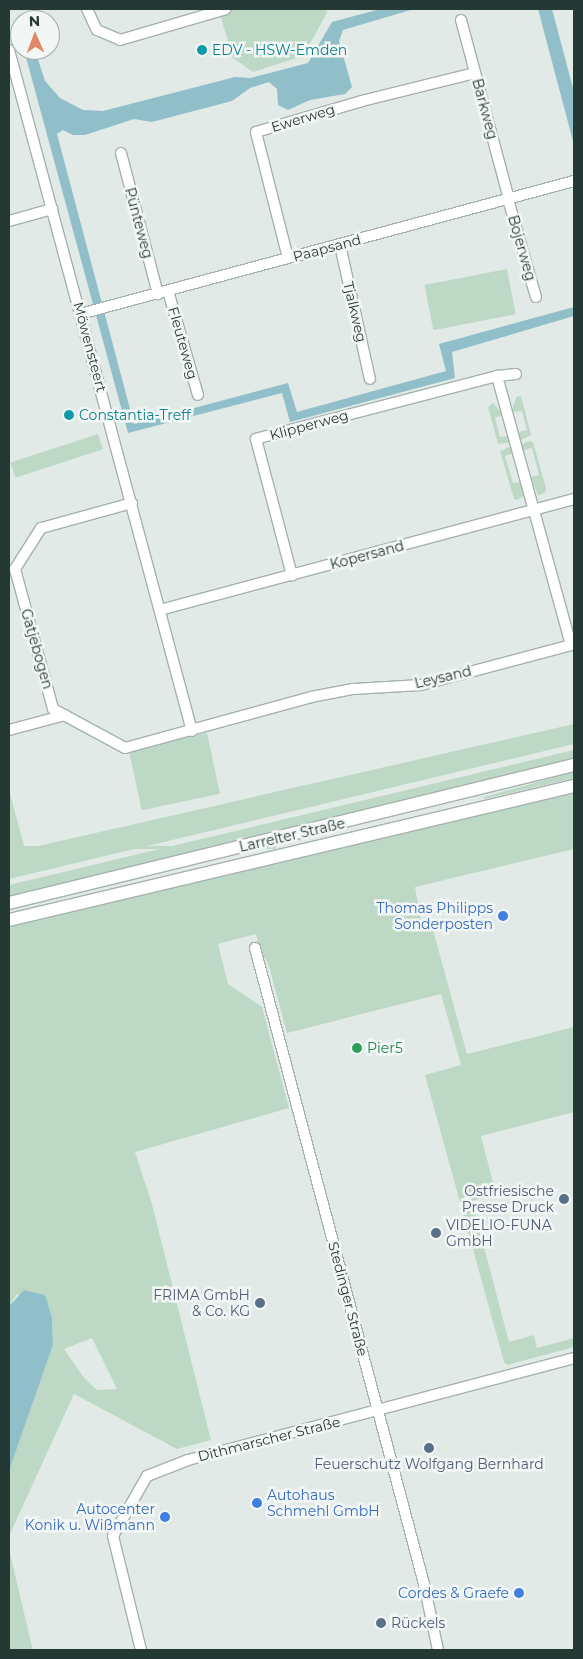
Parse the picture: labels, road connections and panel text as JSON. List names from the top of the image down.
{
  "streets": {
    "street": [
      "Barkweg",
      "Ewerweg",
      "Pünteweg",
      "Paapsand",
      "Bojerweg",
      "Tjalkweg",
      "Fleuteweg",
      "Möwensteert",
      "Klipperweg",
      "Kopersand",
      "Gatjebogen",
      "Leysand",
      "Larrelter Straße",
      "Stedinger Straße",
      "Dithmarscher Straße"
    ]
  },
  "crossings": [
    ["Barkweg", "Ewerweg"],
    ["Barkweg", "Paapsand"],
    ["Barkweg", "Bojerweg"],
    ["Ewerweg", "Paapsand"],
    ["Pünteweg", "Paapsand"],
    ["Pünteweg", "Fleuteweg"],
    ["Paapsand", "Bojerweg"],
    ["Paapsand", "Tjalkweg"],
    ["Paapsand", "Fleuteweg"],
    ["Paapsand", "Möwensteert"],
    ["Möwensteert", "Kopersand"],
    ["Möwensteert", "Gatjebogen"],
    ["Möwensteert", "Leysand"],
    ["Klipperweg", "Kopersand"],
    ["Kopersand", "Leysand"],
    ["Gatjebogen", "Leysand"],
    ["Stedinger Straße", "Dithmarscher Straße"]
  ],
  "places": [
    "EDV - HSW-Emden",
    "Constantia-Treff",
    "Thomas Philipps Sonderposten",
    "Pier5",
    "Ostfriesische Presse Druck",
    "VIDELIO-FUNA GmbH",
    "FRIMA GmbH & Co. KG",
    "Feuerschutz Wolfgang Bernhard",
    "Autohaus Schmehl GmbH",
    "Autocenter Konik u. Wißmann",
    "Cordes & Graefe",
    "Rückels"
  ],
  "north": "top"
}
